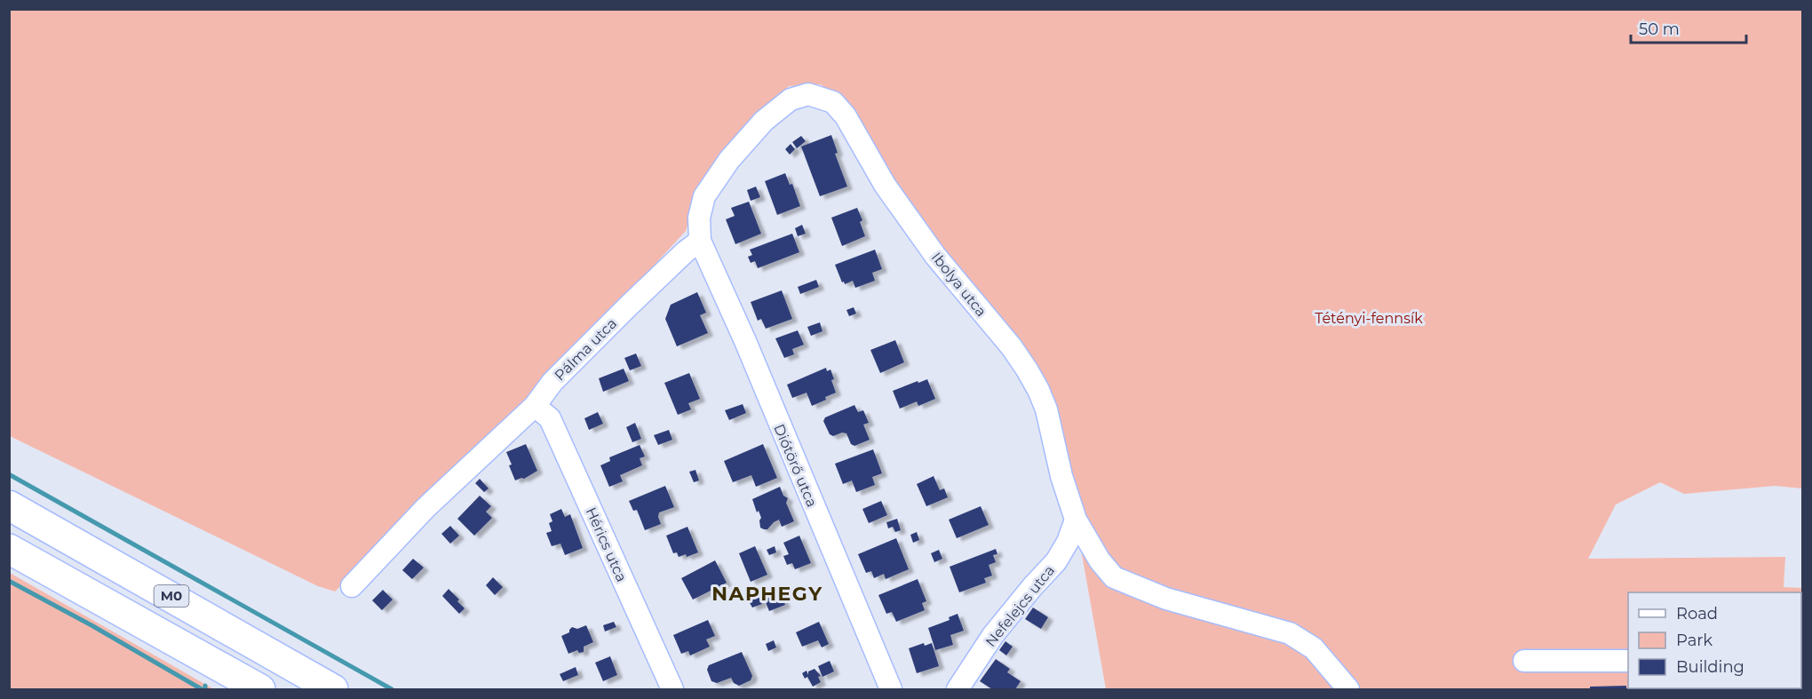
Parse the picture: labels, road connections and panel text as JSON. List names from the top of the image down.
{
  "streets": {
    "highway": ["M0"],
    "street": [
      "Ibolya utca",
      "Pálma utca",
      "Diótörő utca",
      "Hérics utca",
      "Nefelejcs utca"
    ]
  },
  "crossings": [
    ["Ibolya utca", "Pálma utca"],
    ["Ibolya utca", "Diótörő utca"],
    ["Ibolya utca", "Nefelejcs utca"],
    ["Pálma utca", "Diótörő utca"],
    ["Pálma utca", "Hérics utca"]
  ],
  "districts": ["NAPHEGY"],
  "parks": ["Tétényi-fennsík"],
  "legend": ["Road", "Park", "Building"],
  "scale_bar": "50 m"
}
